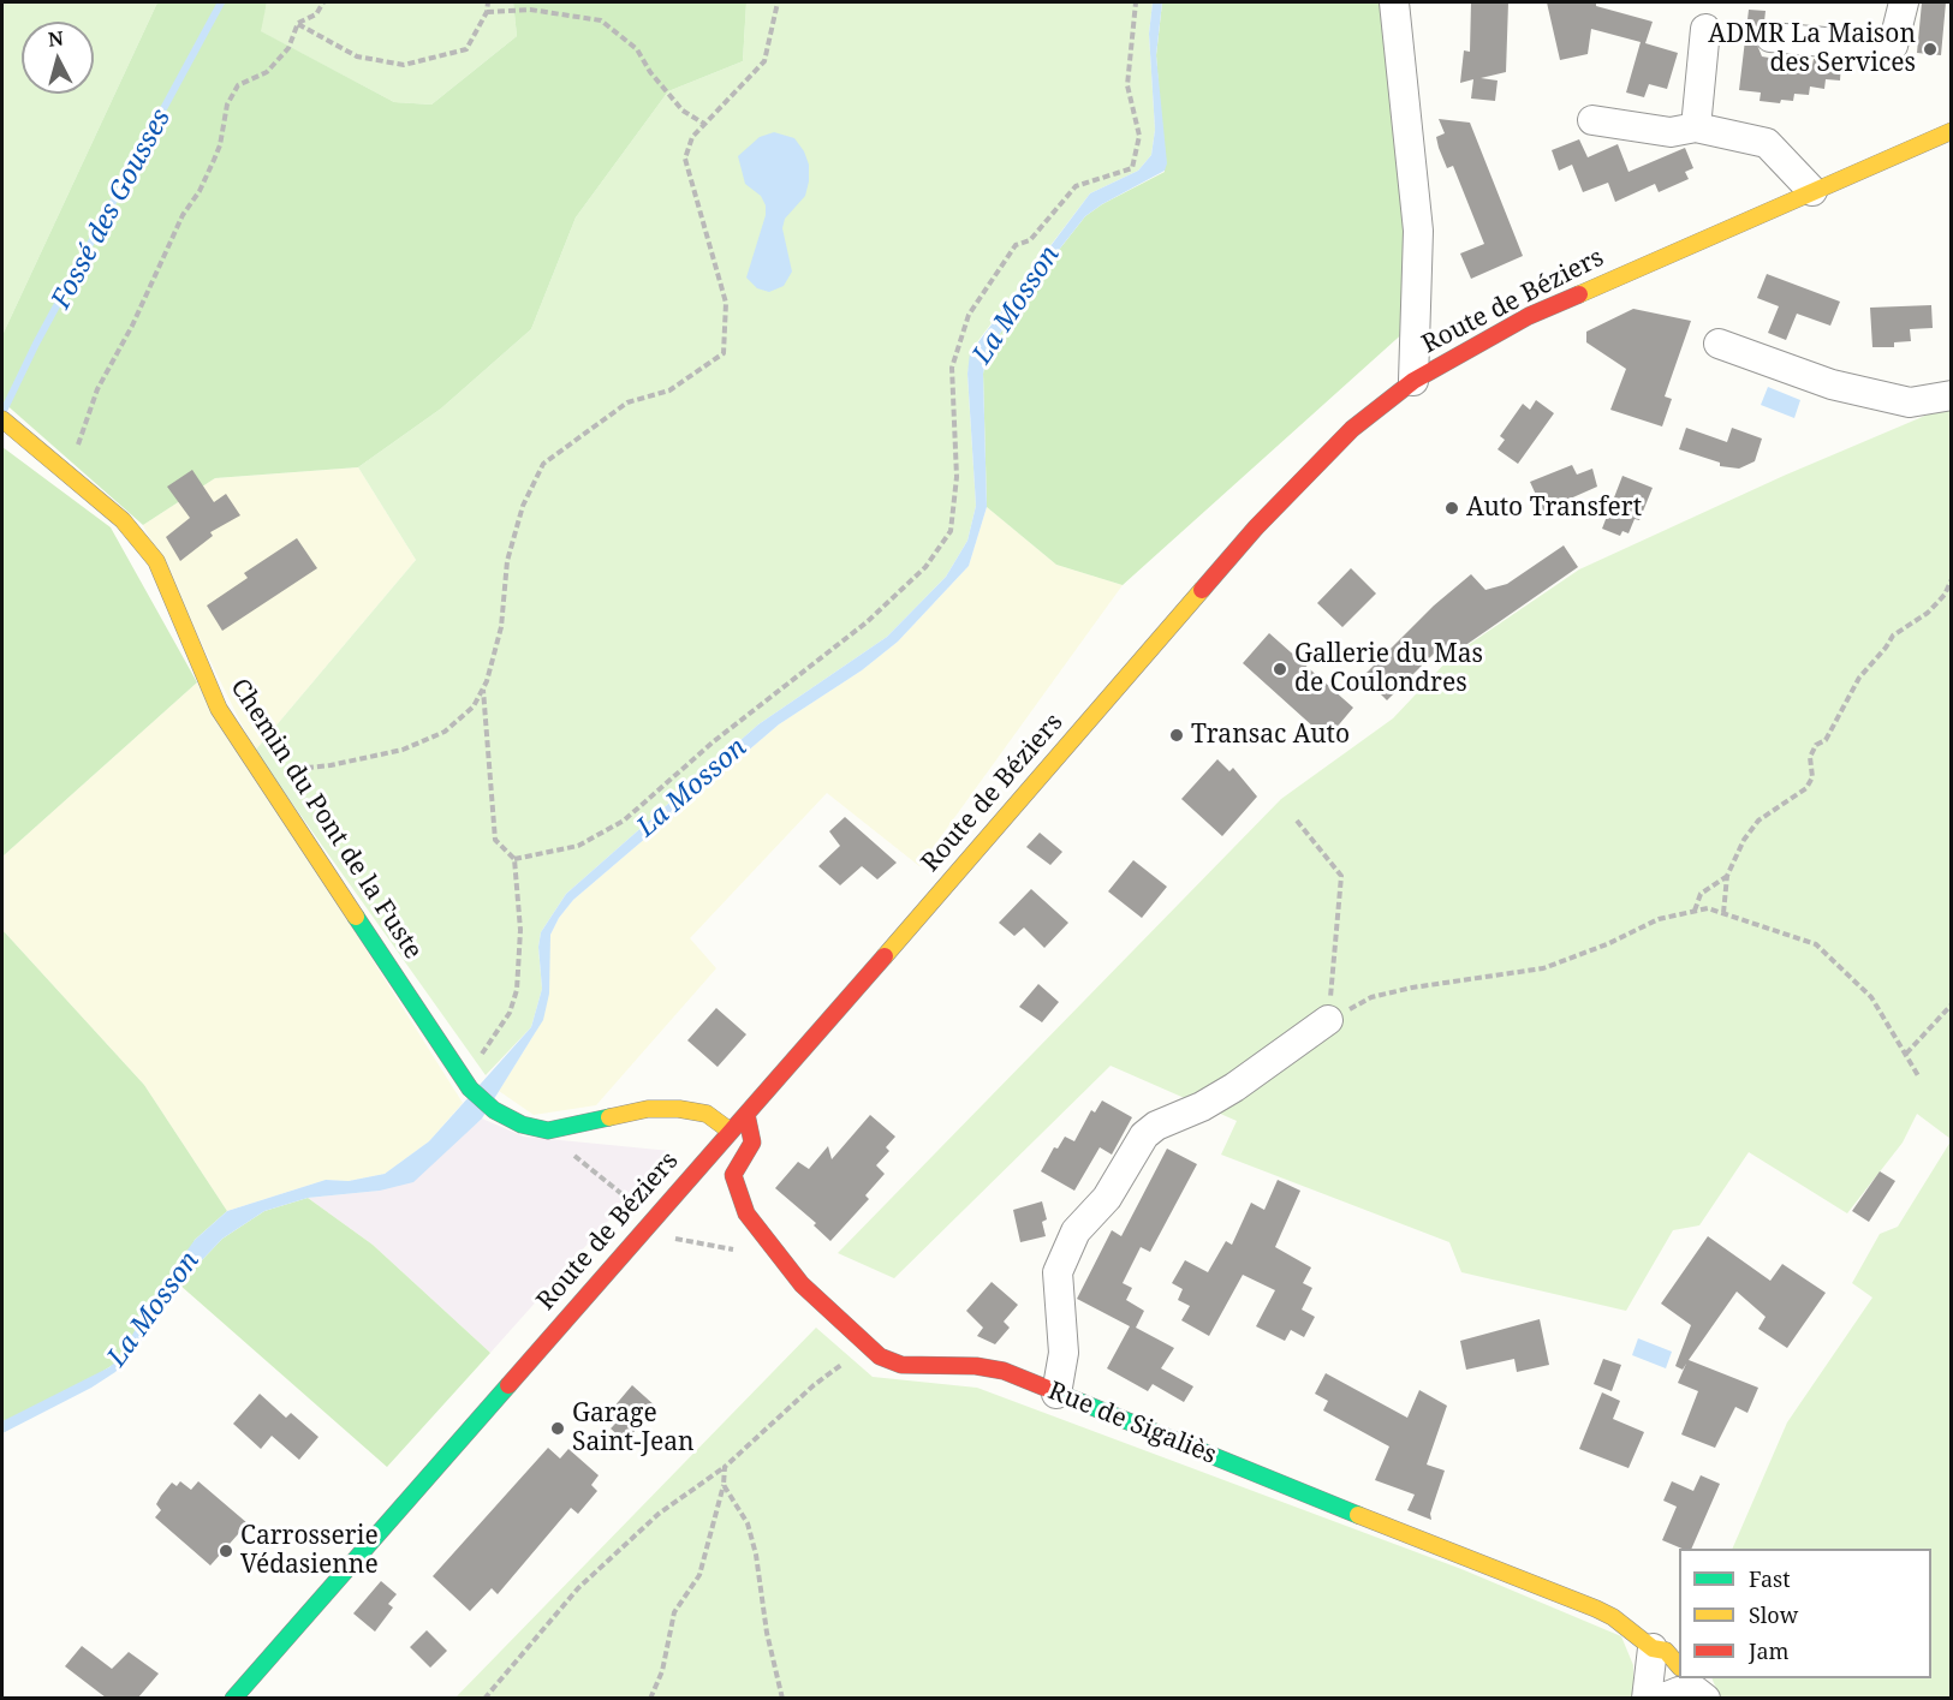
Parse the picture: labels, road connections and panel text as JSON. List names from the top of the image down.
{
  "streets": {
    "main road": ["Route de Béziers", "Chemin du Pont de la Fuste", "Rue de Sigaliès"]
  },
  "crossings": [
    ["Route de Béziers", "Rue de Sigaliès"]
  ],
  "water": ["Fossé des Gousses", "La Mosson"],
  "places": [
    "ADMR La Maison des Services",
    "Auto Transfert",
    "Gallerie du Mas de Coulondres",
    "Transac Auto",
    "Garage Saint-Jean",
    "Carrosserie Védasienne"
  ],
  "legend": ["Fast", "Slow", "Jam"],
  "north": "top"
}
